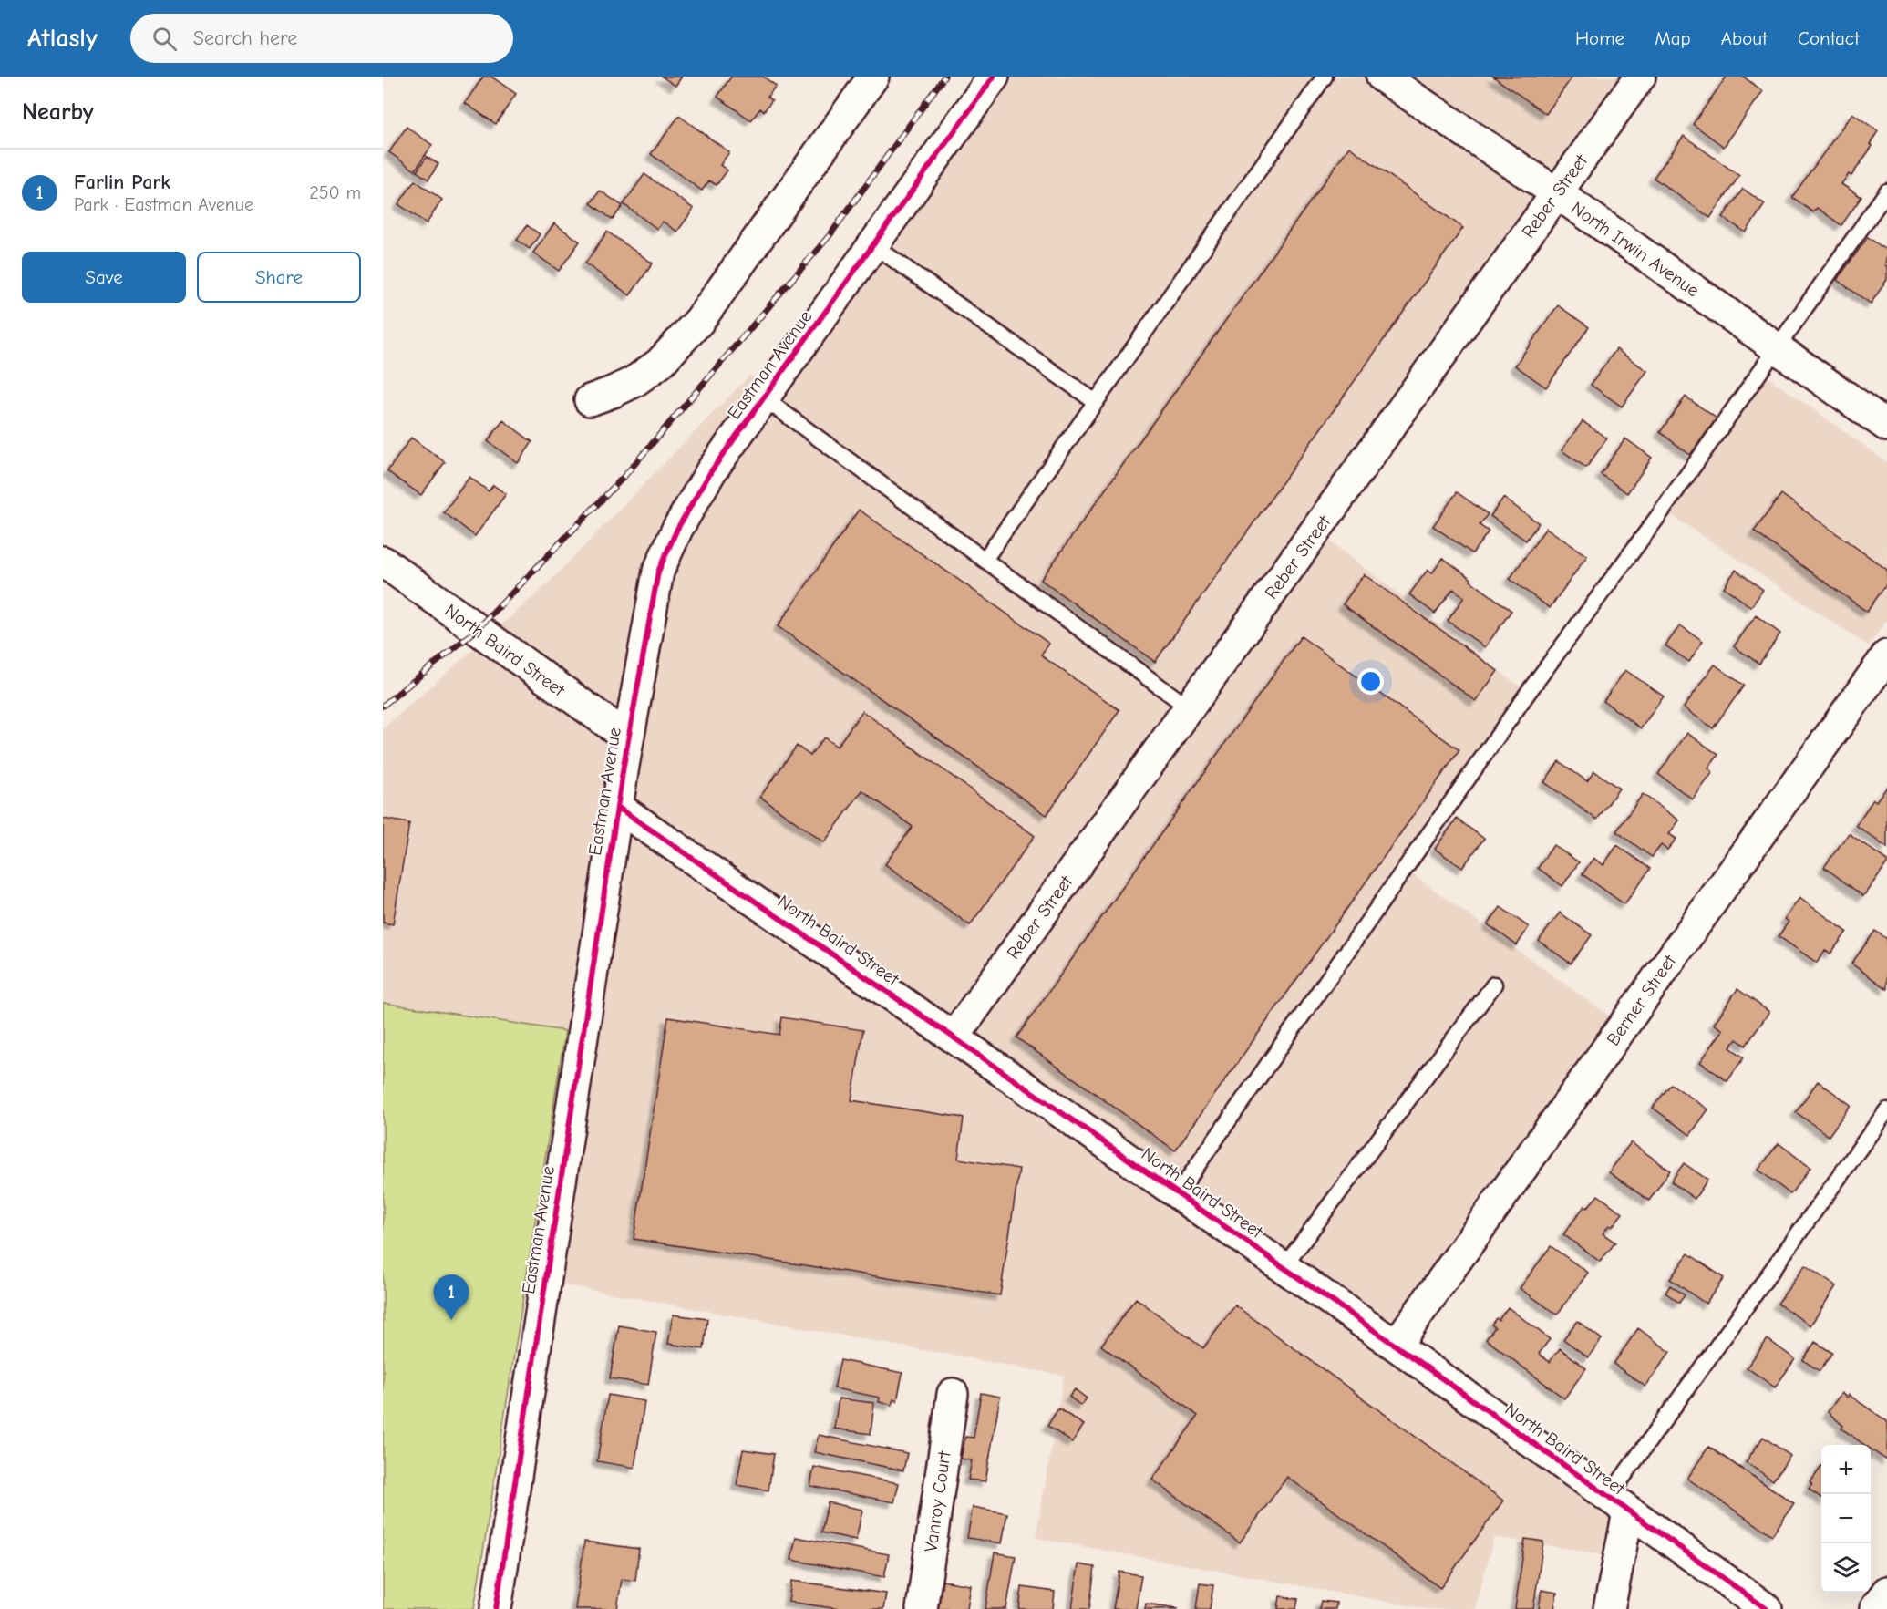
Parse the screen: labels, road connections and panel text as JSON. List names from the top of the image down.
{
  "streets": {
    "street": [
      "Reber Street",
      "North Irwin Avenue",
      "Eastman Avenue",
      "North Baird Street",
      "Berner Street",
      "Vanroy Court"
    ]
  },
  "crossings": [
    ["Reber Street", "North Irwin Avenue"],
    ["Reber Street", "North Baird Street"],
    ["Eastman Avenue", "North Baird Street"],
    ["North Baird Street", "Berner Street"]
  ],
  "page": {
    "header": "Atlasly",
    "search": "Search here",
    "nav": [
      "Home",
      "Map",
      "About",
      "Contact"
    ],
    "heading": "Nearby",
    "list": [
      {
        "mark": "1",
        "name": "Farlin Park",
        "note": "Park · Eastman Avenue",
        "value": "250 m"
      }
    ],
    "buttons": ["Save", "Share"],
    "pins": "1",
    "map_buttons": ["+", "−"]
  }
}
